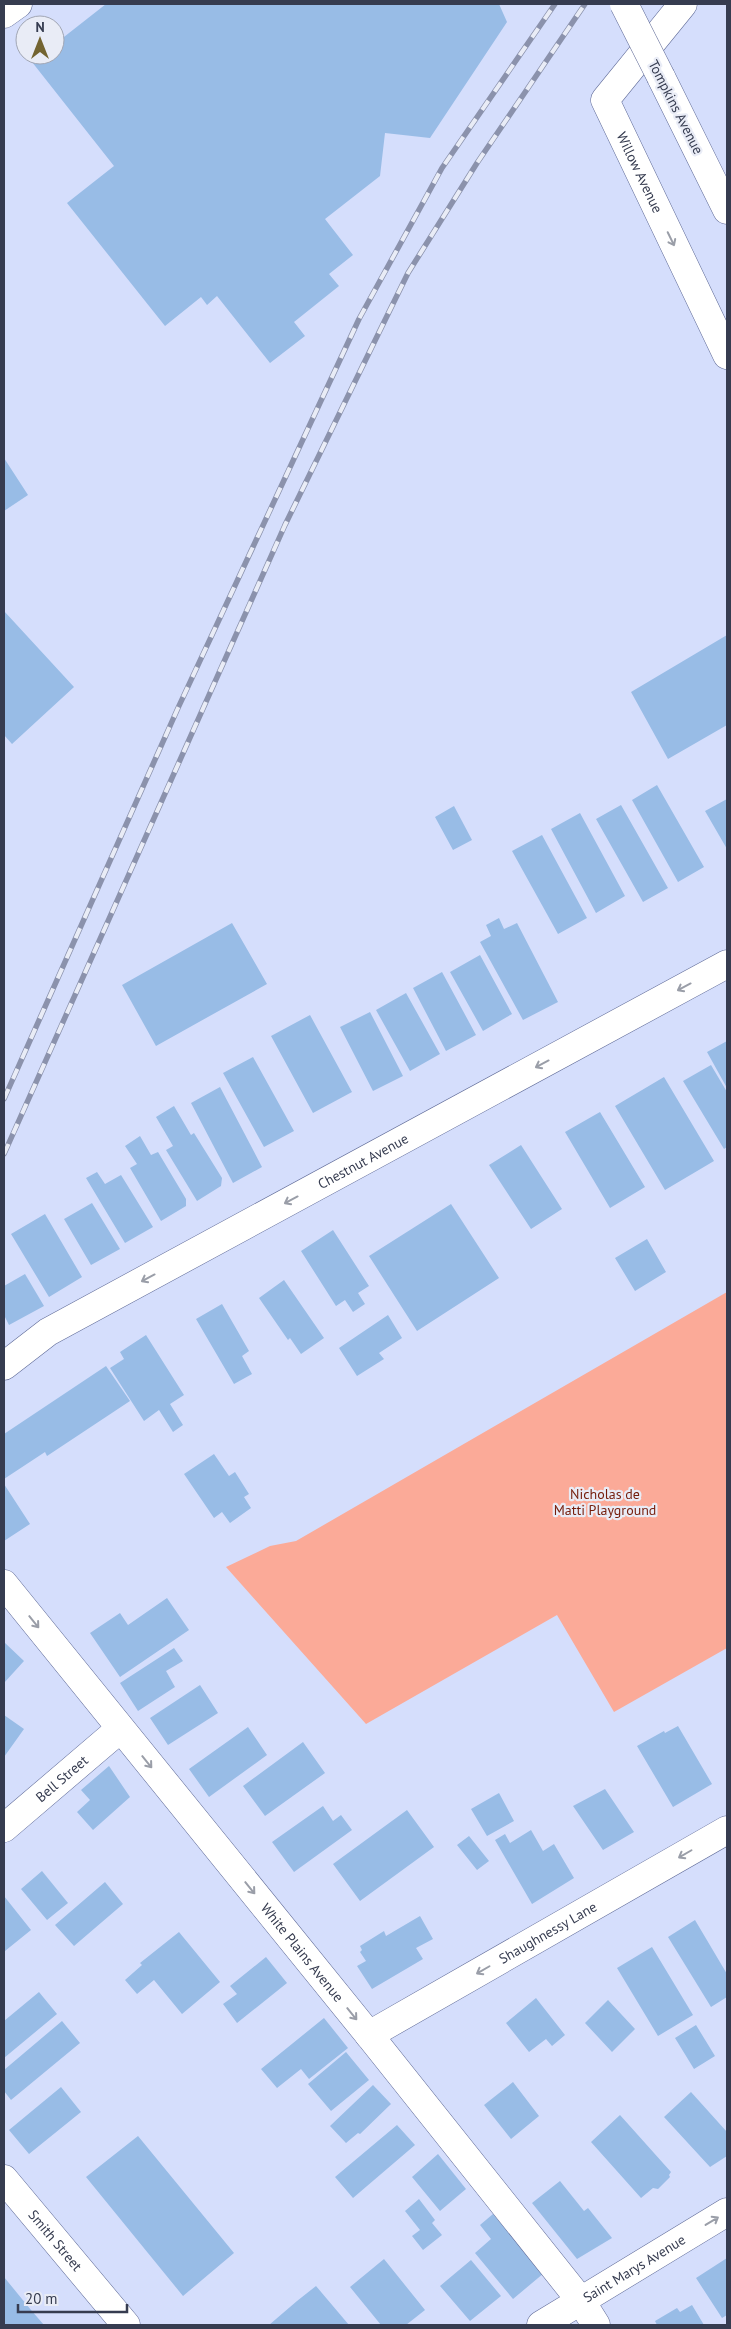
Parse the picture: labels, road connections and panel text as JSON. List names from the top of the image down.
{
  "streets": {
    "street": [
      "Tompkins Avenue",
      "Willow Avenue",
      "Chestnut Avenue",
      "Bell Street",
      "Shaughnessy Lane",
      "White Plains Avenue",
      "Smith Street",
      "Saint Marys Avenue"
    ]
  },
  "crossings": [
    ["Bell Street", "White Plains Avenue"],
    ["Shaughnessy Lane", "White Plains Avenue"],
    ["White Plains Avenue", "Saint Marys Avenue"]
  ],
  "one_way": [
    "Willow Avenue",
    "Chestnut Avenue",
    "Shaughnessy Lane",
    "White Plains Avenue",
    "Saint Marys Avenue"
  ],
  "parks": ["Nicholas de Matti Playground"],
  "scale_bar": "20 m",
  "north": "top"
}
